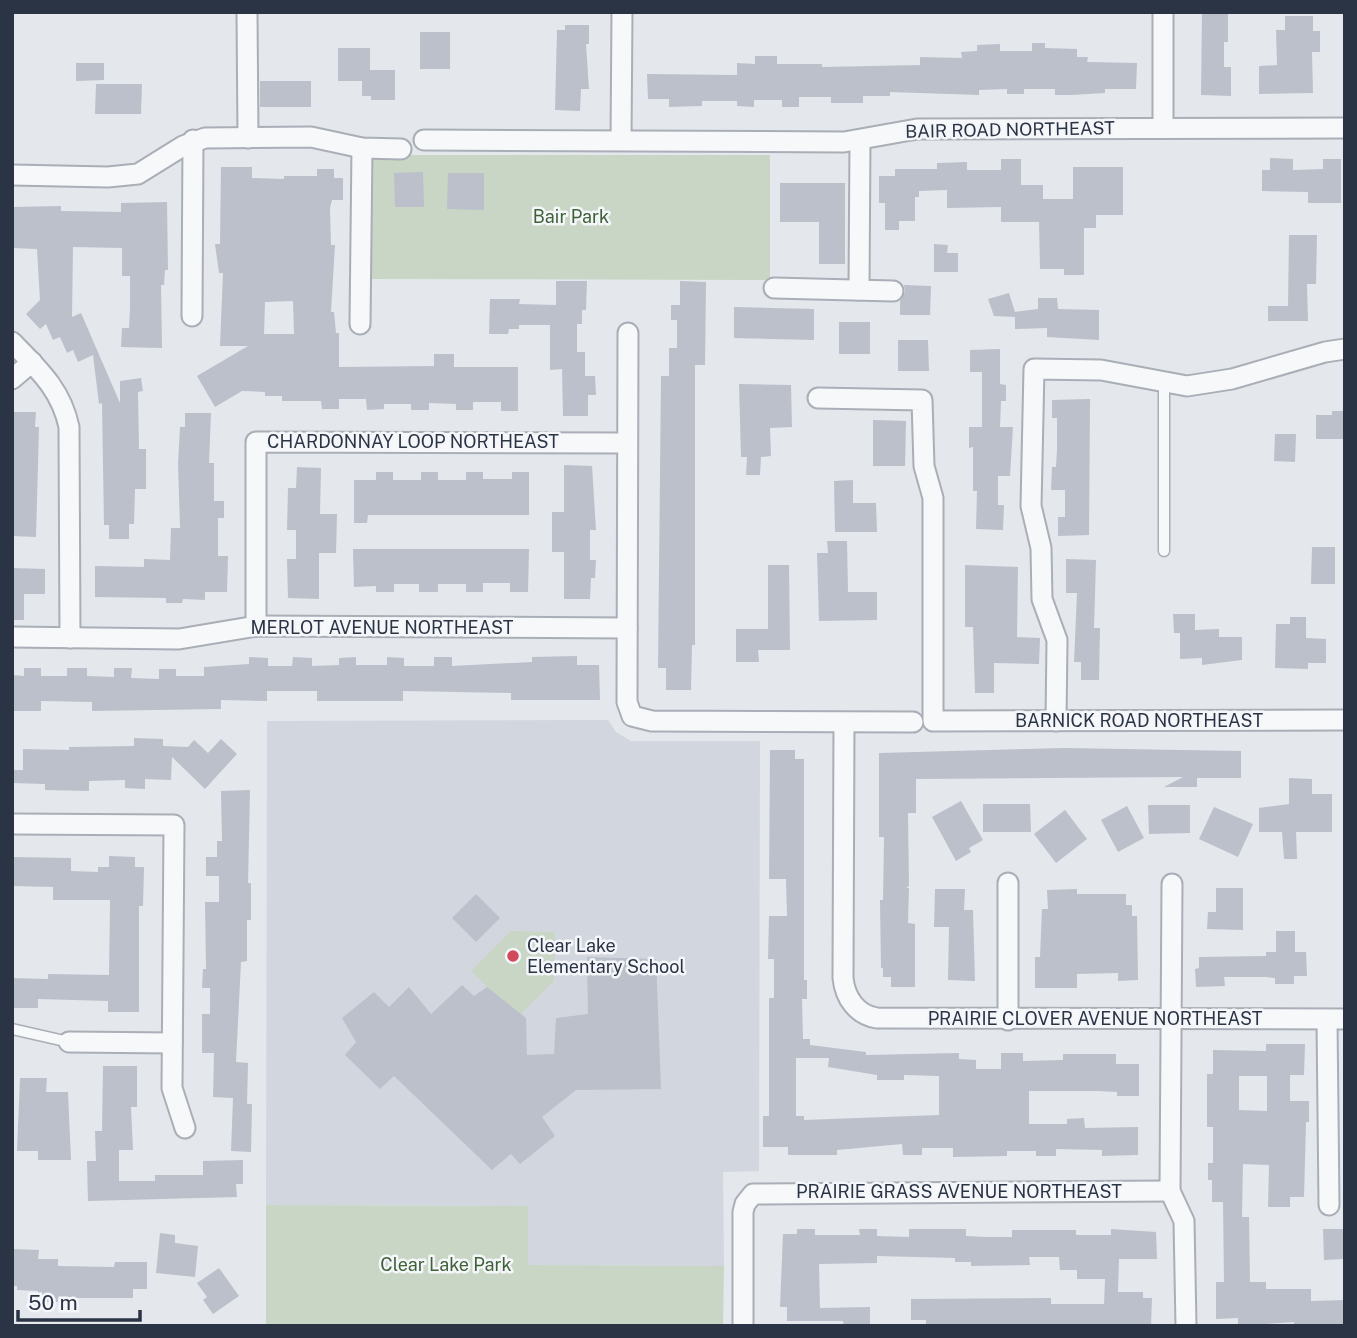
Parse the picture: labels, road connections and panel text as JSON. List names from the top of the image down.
{
  "streets": {
    "street": [
      "BAIR ROAD NORTHEAST",
      "CHARDONNAY LOOP NORTHEAST",
      "MERLOT AVENUE NORTHEAST",
      "BARNICK ROAD NORTHEAST",
      "PRAIRIE CLOVER AVENUE NORTHEAST",
      "PRAIRIE GRASS AVENUE NORTHEAST"
    ]
  },
  "crossings": [
    ["CHARDONNAY LOOP NORTHEAST", "MERLOT AVENUE NORTHEAST"]
  ],
  "parks": ["Bair Park", "Clear Lake Park"],
  "places": ["Clear Lake Elementary School"],
  "scale_bar": "50 m"
}
